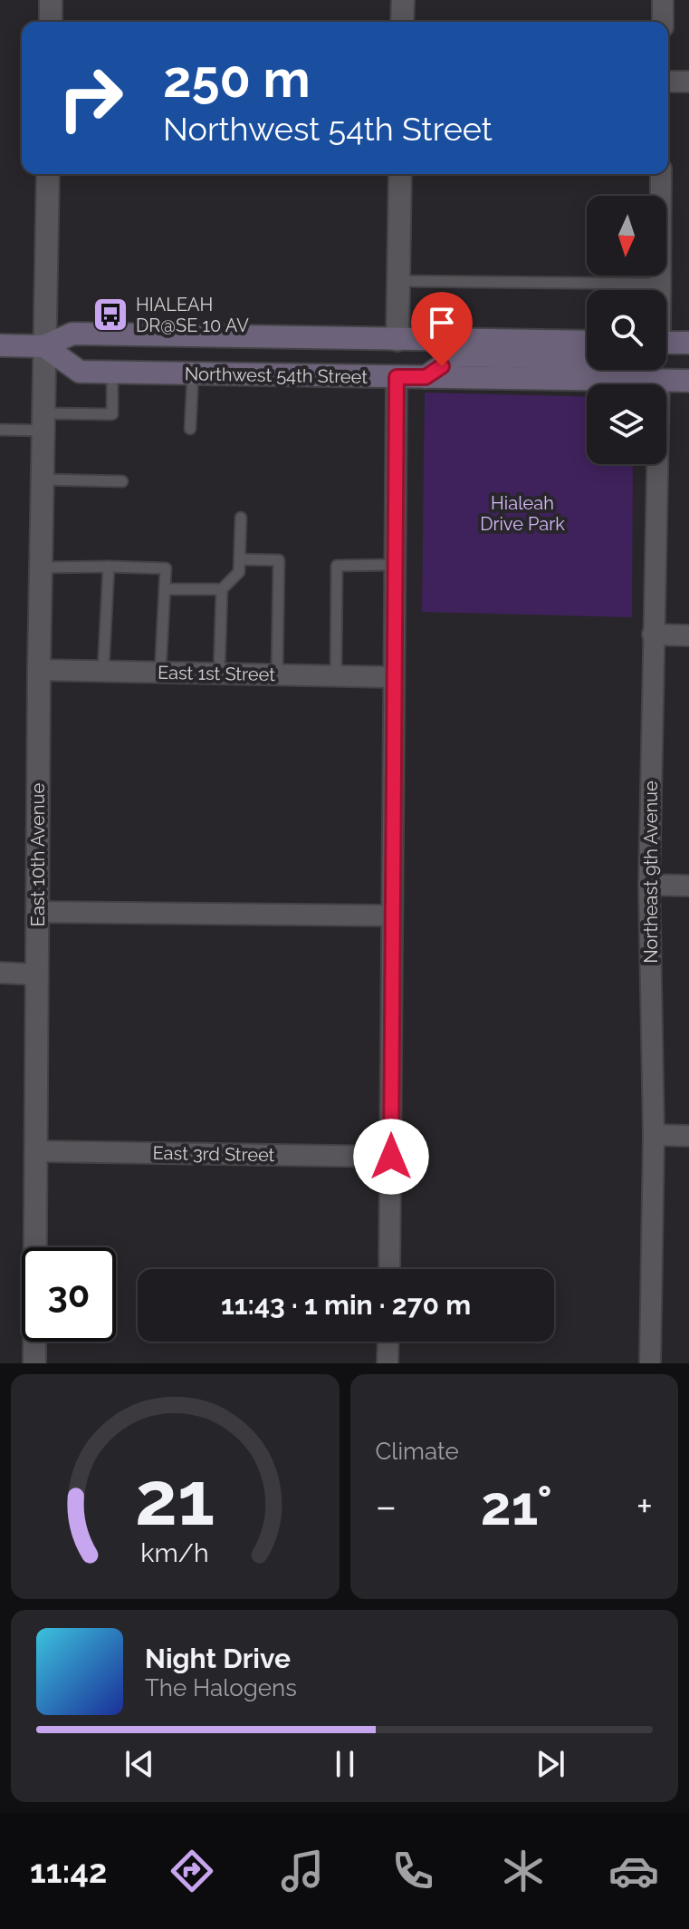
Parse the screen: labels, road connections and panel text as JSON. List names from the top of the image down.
{
  "streets": {
    "main road": ["Northwest 54th Street"],
    "street": [
      "East 1st Street",
      "East 10th Avenue",
      "Northeast 9th Avenue",
      "East 3rd Street"
    ]
  },
  "crossings": [
    ["Northwest 54th Street", "East 10th Avenue"],
    ["Northwest 54th Street", "Northeast 9th Avenue"],
    ["East 1st Street", "East 10th Avenue"],
    ["East 10th Avenue", "East 3rd Street"]
  ],
  "parks": ["Hialeah Drive Park"],
  "places": {
    "bus stop": ["HIALEAH DR@SE 10 AV"]
  },
  "north": "bottom",
  "page": {
    "turn": ["250 m", "Northwest 54th Street"],
    "limit": "30",
    "trip": "11:43 · 1 min · 270 m",
    "tile": "Climate",
    "heat": ["−", "21°", "+"],
    "song": ["Night Drive", "The Halogens"],
    "tabs": "11:42",
    "gauge": ["21", "km/h"]
  }
}
